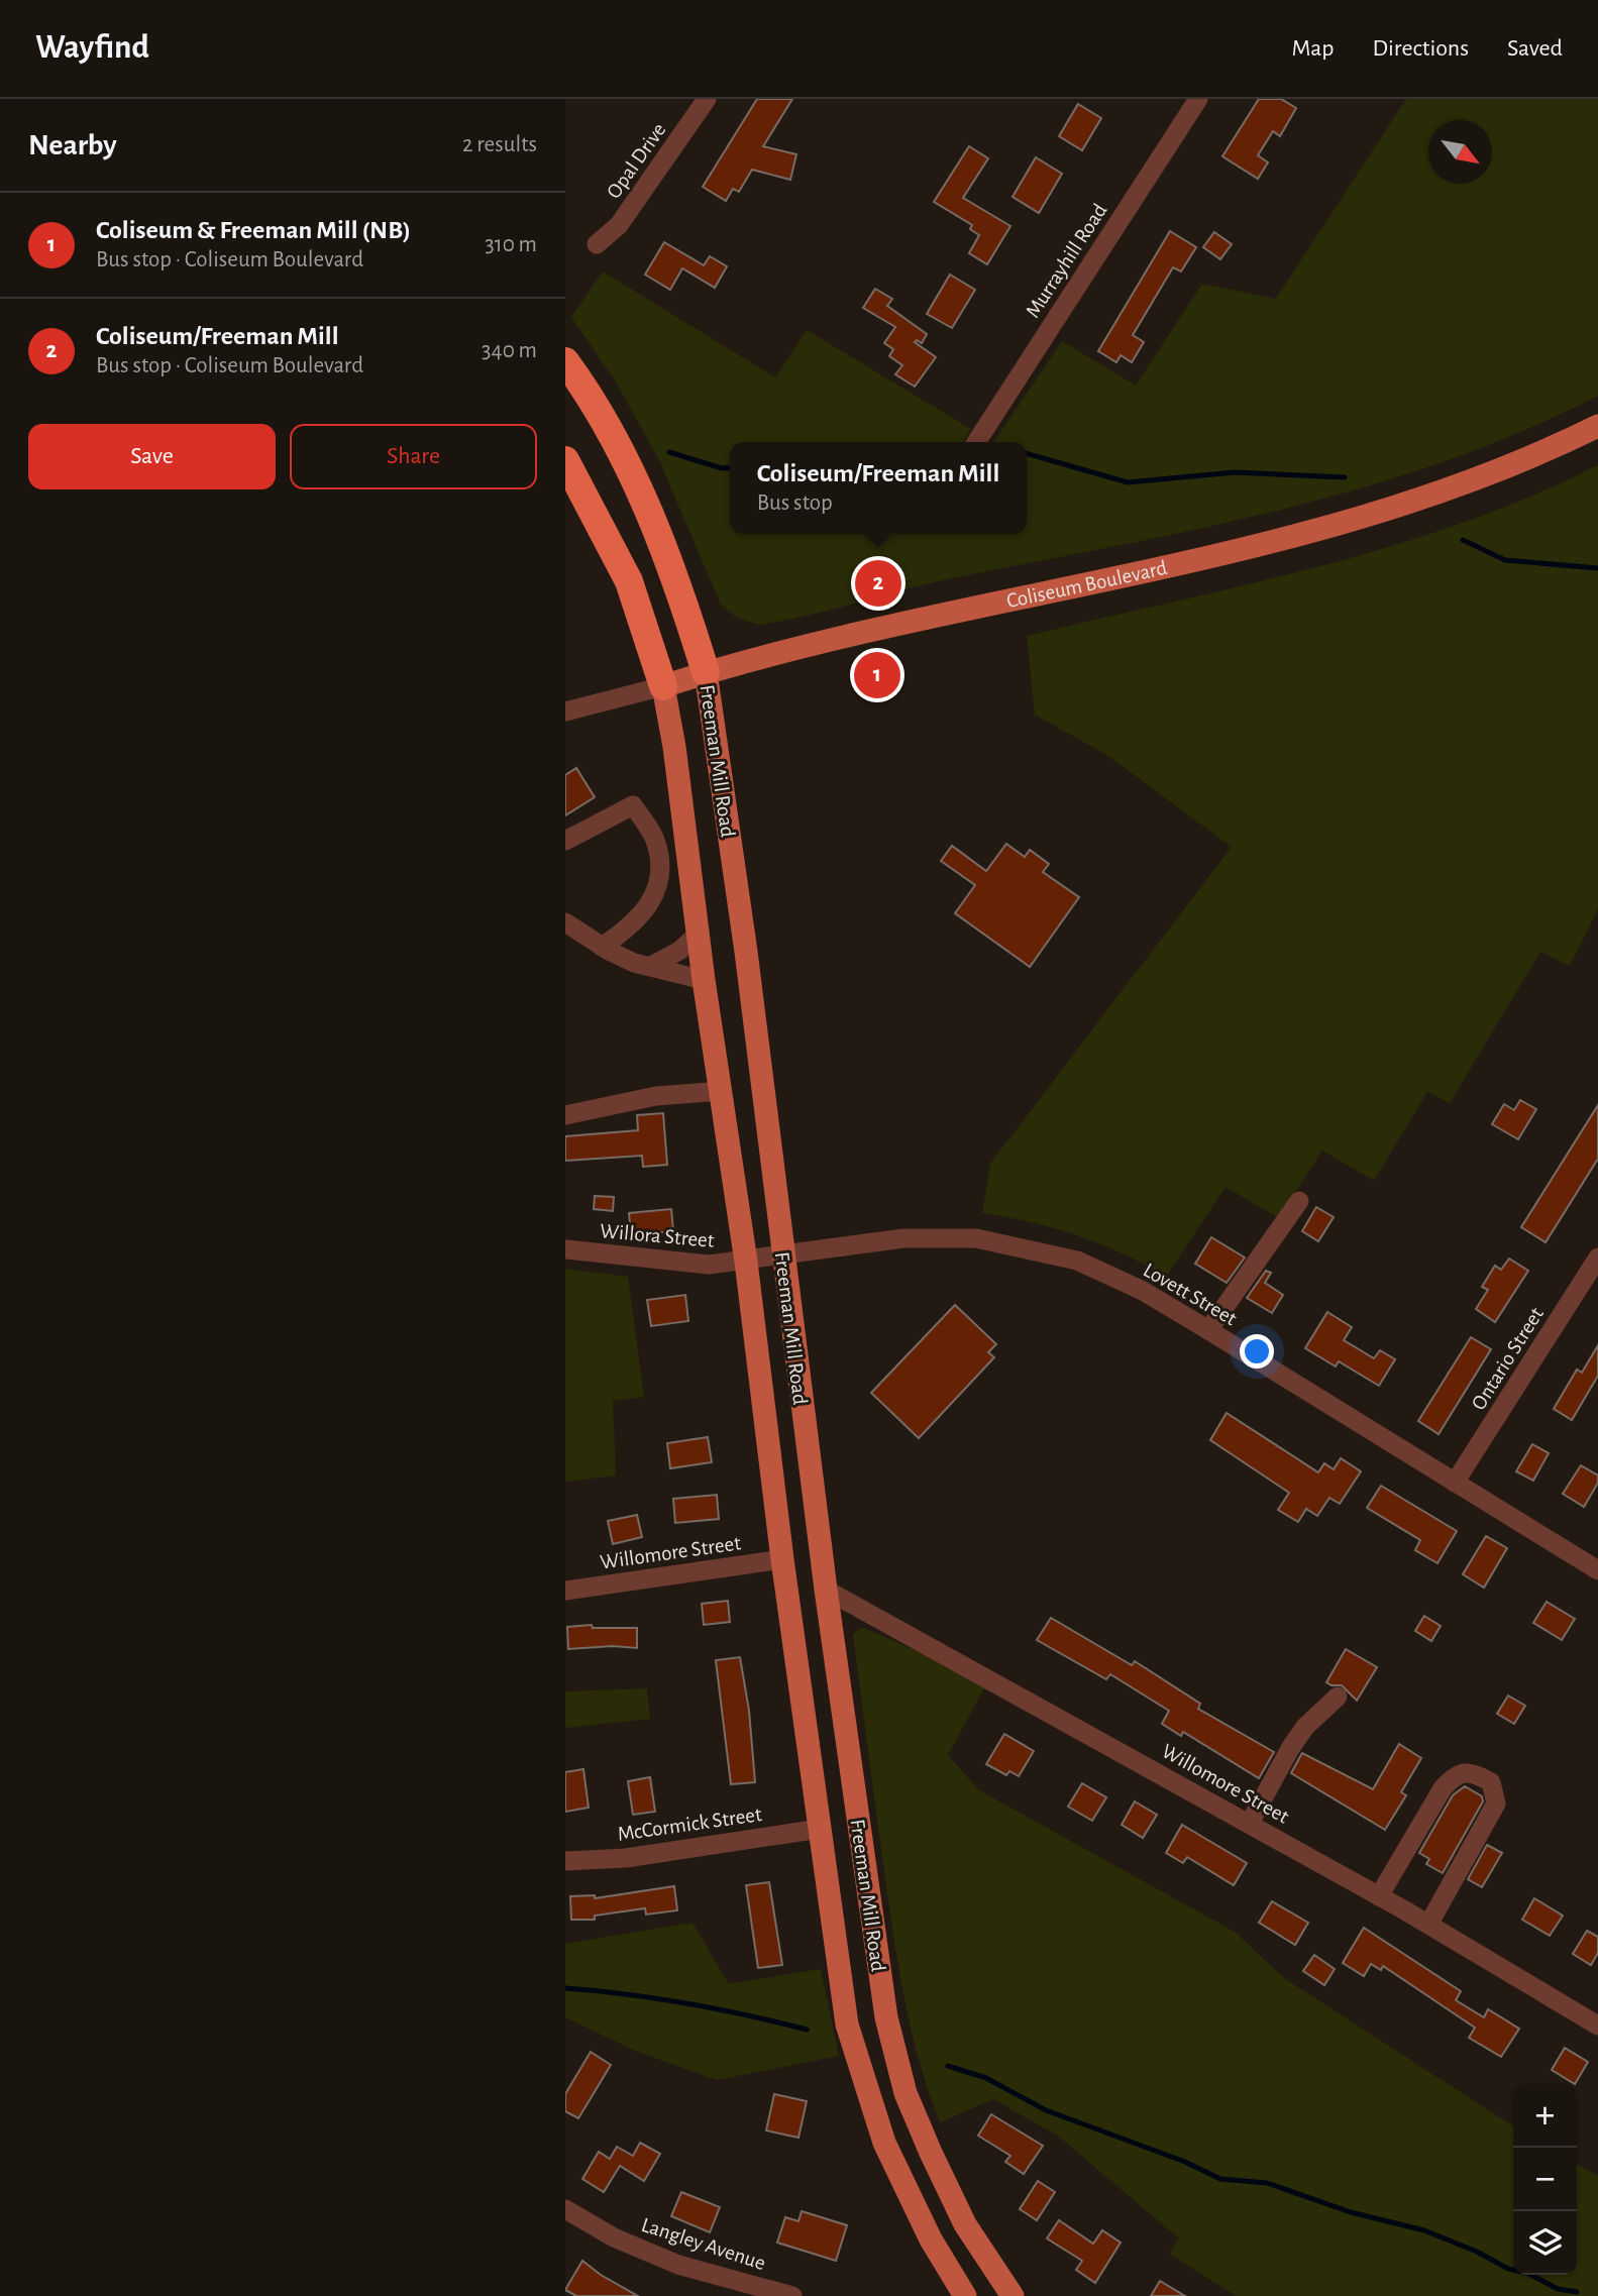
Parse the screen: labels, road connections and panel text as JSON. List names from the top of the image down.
{
  "streets": {
    "highway": ["Freeman Mill Road"],
    "main road": ["Coliseum Boulevard"],
    "street": [
      "Opal Drive",
      "Murrayhill Road",
      "Willora Street",
      "Lovett Street",
      "Ontario Street",
      "Willomore Street",
      "McCormick Street",
      "Langley Avenue"
    ]
  },
  "crossings": [
    ["Coliseum Boulevard", "Freeman Mill Road"],
    ["Freeman Mill Road", "Willora Street"],
    ["Freeman Mill Road", "Lovett Street"],
    ["Freeman Mill Road", "Willomore Street"],
    ["Freeman Mill Road", "McCormick Street"],
    ["Willora Street", "Lovett Street"],
    ["Lovett Street", "Ontario Street"]
  ],
  "north": "bottom right",
  "page": {
    "header": "Wayfind",
    "nav": ["Map", "Directions", "Saved"],
    "heading": ["Nearby", "2 results"],
    "list": [
      {
        "mark": "1",
        "name": "Coliseum & Freeman Mill (NB)",
        "note": "Bus stop · Coliseum Boulevard",
        "value": "310 m"
      },
      {
        "mark": "2",
        "name": "Coliseum/Freeman Mill",
        "note": "Bus stop · Coliseum Boulevard",
        "value": "340 m"
      }
    ],
    "buttons": ["Save", "Share"],
    "popup": ["Coliseum/Freeman Mill", "Bus stop"],
    "pins": ["2", "1"],
    "map_buttons": ["+", "−"]
  }
}
